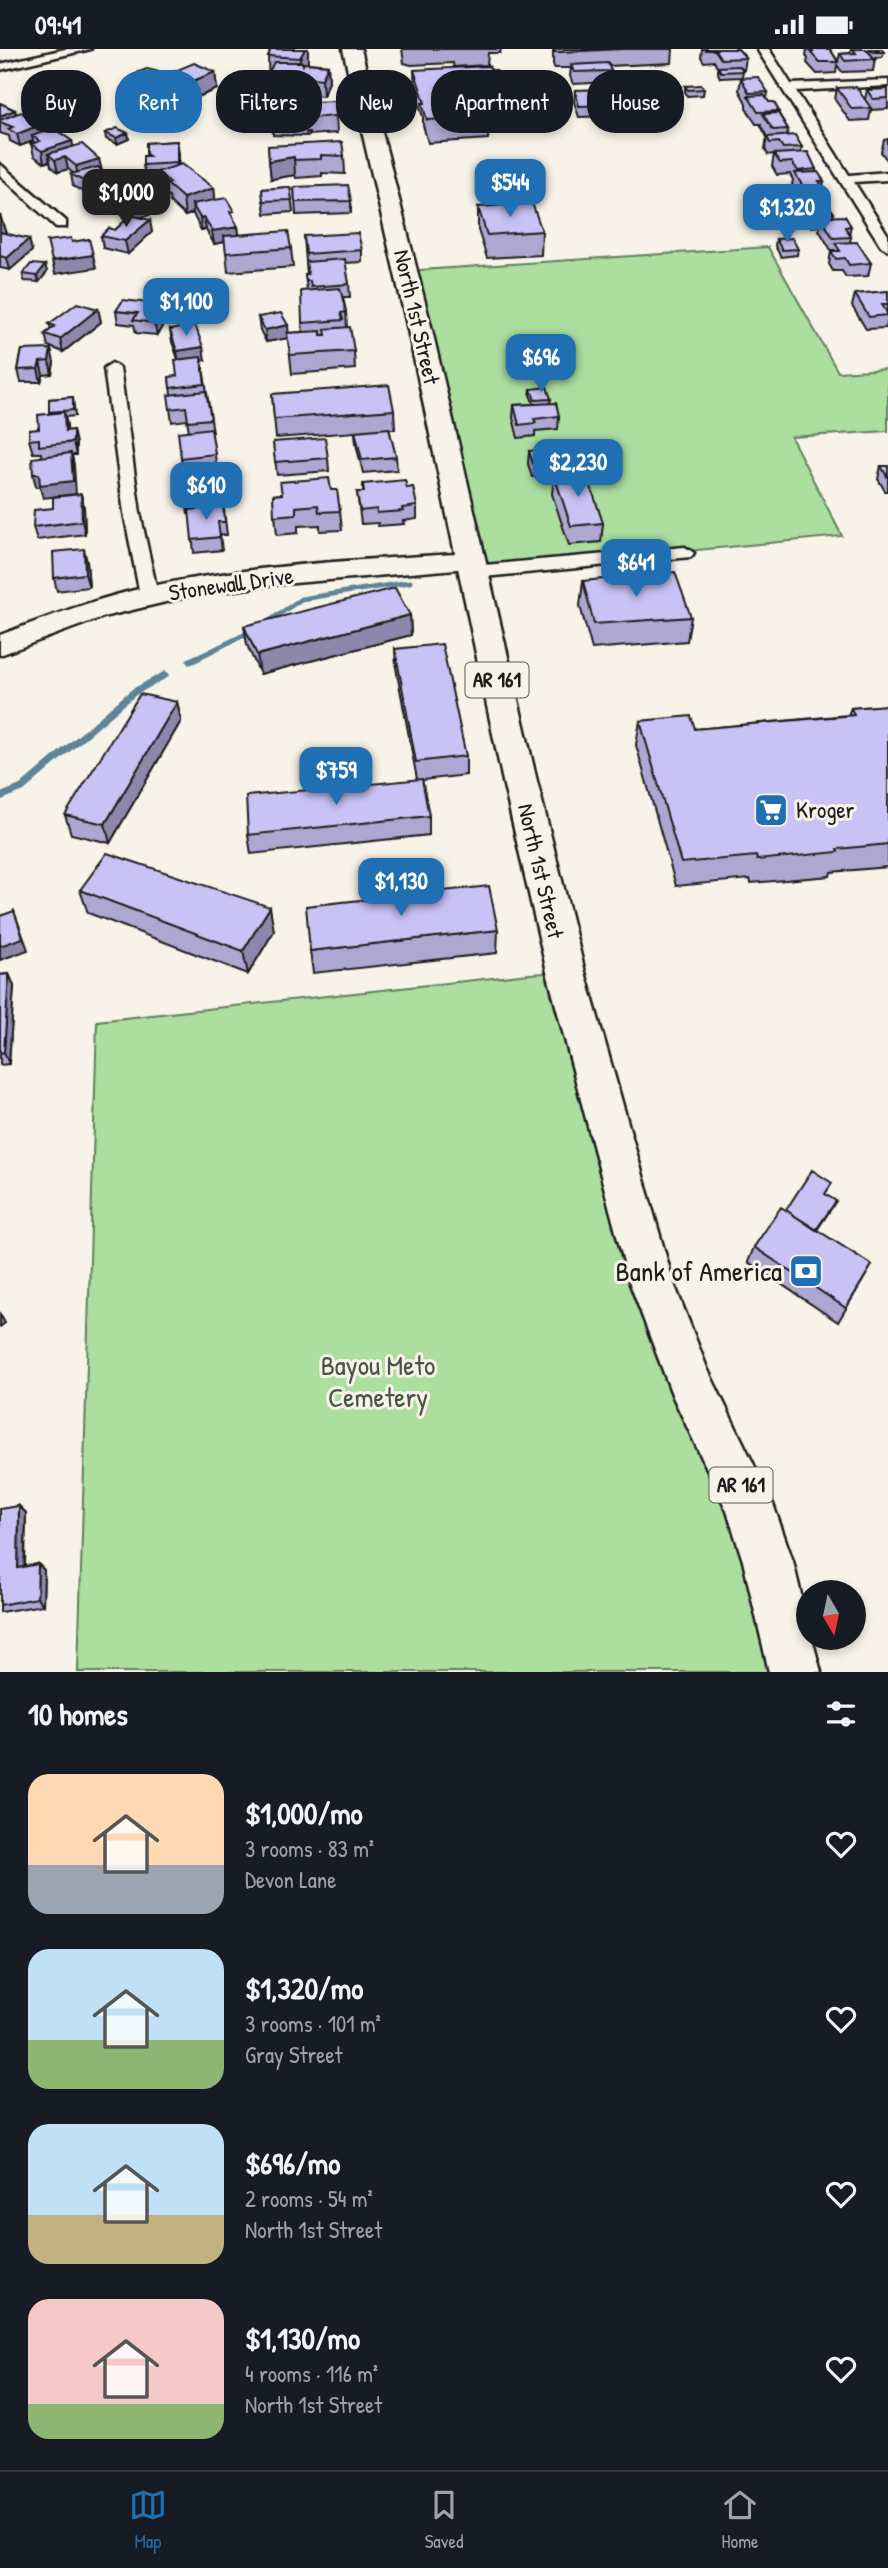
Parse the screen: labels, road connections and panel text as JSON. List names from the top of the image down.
{
  "streets": {
    "main road": ["North 1st Street", "AR 161"],
    "street": ["Stonewall Drive"]
  },
  "crossings": [
    ["North 1st Street", "Stonewall Drive"]
  ],
  "parks": ["Bayou Meto Cemetery"],
  "places": {
    "supermarket": ["Kroger"],
    "bank": ["Bank of America"]
  },
  "north": "bottom",
  "page": {
    "status": "09:41",
    "chip": [
      "Buy",
      "Rent",
      "Filters",
      "New",
      "Apartment",
      "House"
    ],
    "price": [
      "$544",
      "$1,000",
      "$1,320",
      "$1,100",
      "$696",
      "$2,230",
      "$610",
      "$641",
      "$759",
      "$1,130"
    ],
    "heading": "10 homes",
    "list": [
      {
        "name": "$1,000/mo",
        "note": "3 rooms · 83 m² · Devon Lane"
      },
      {
        "name": "$1,320/mo",
        "note": "3 rooms · 101 m² · Gray Street"
      },
      {
        "name": "$696/mo",
        "note": "2 rooms · 54 m² · North 1st Street"
      },
      {
        "name": "$1,130/mo",
        "note": "4 rooms · 116 m² · North 1st Street"
      }
    ],
    "tabs": ["Map", "Saved", "Home"]
  }
}
